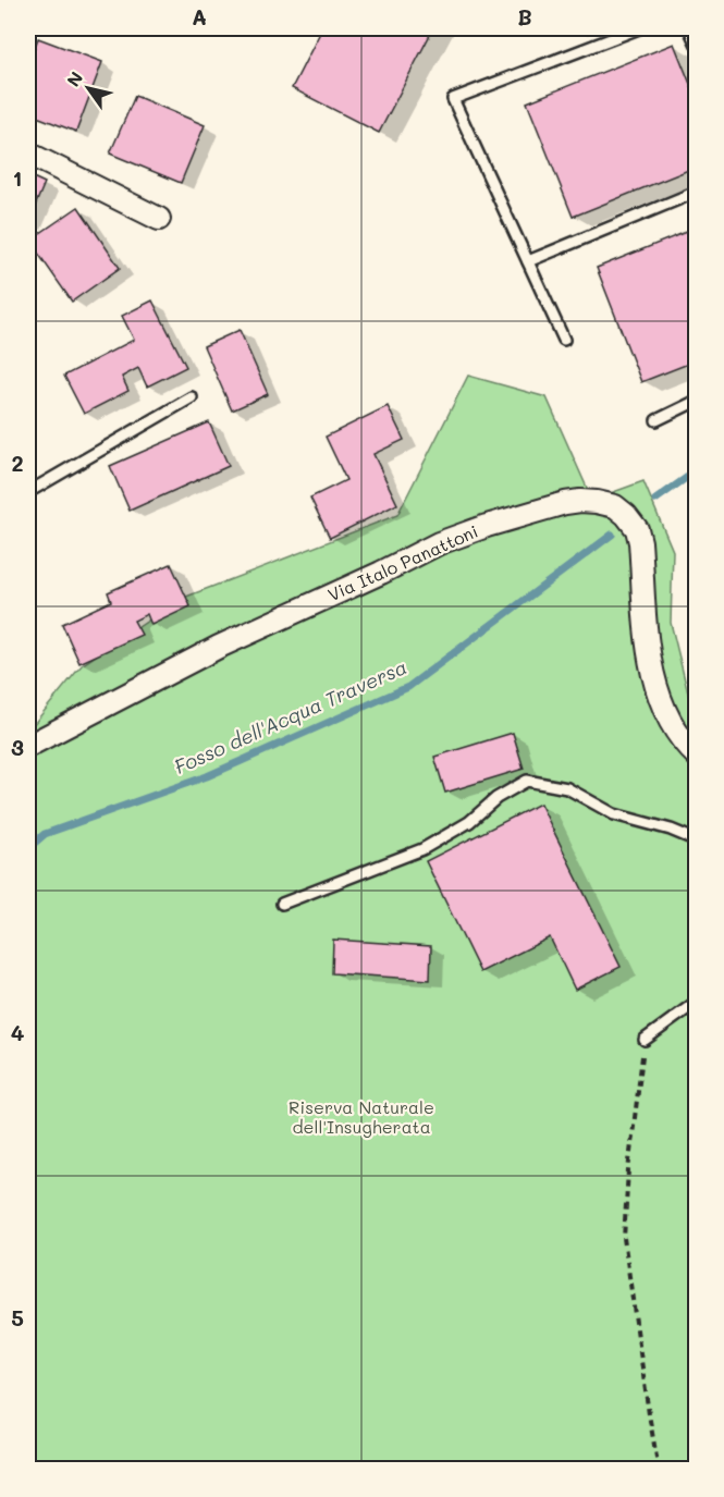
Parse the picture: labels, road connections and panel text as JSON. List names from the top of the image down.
{
  "streets": {
    "street": ["Via Italo Panattoni"]
  },
  "water": ["Fosso dell'Acqua Traversa"],
  "parks": ["Riserva Naturale dell'Insugherata"],
  "north": "top left",
  "grid": {
    "columns": ["A", "B"],
    "rows": [
      "1",
      "2",
      "3",
      "4",
      "5"
    ]
  }
}
